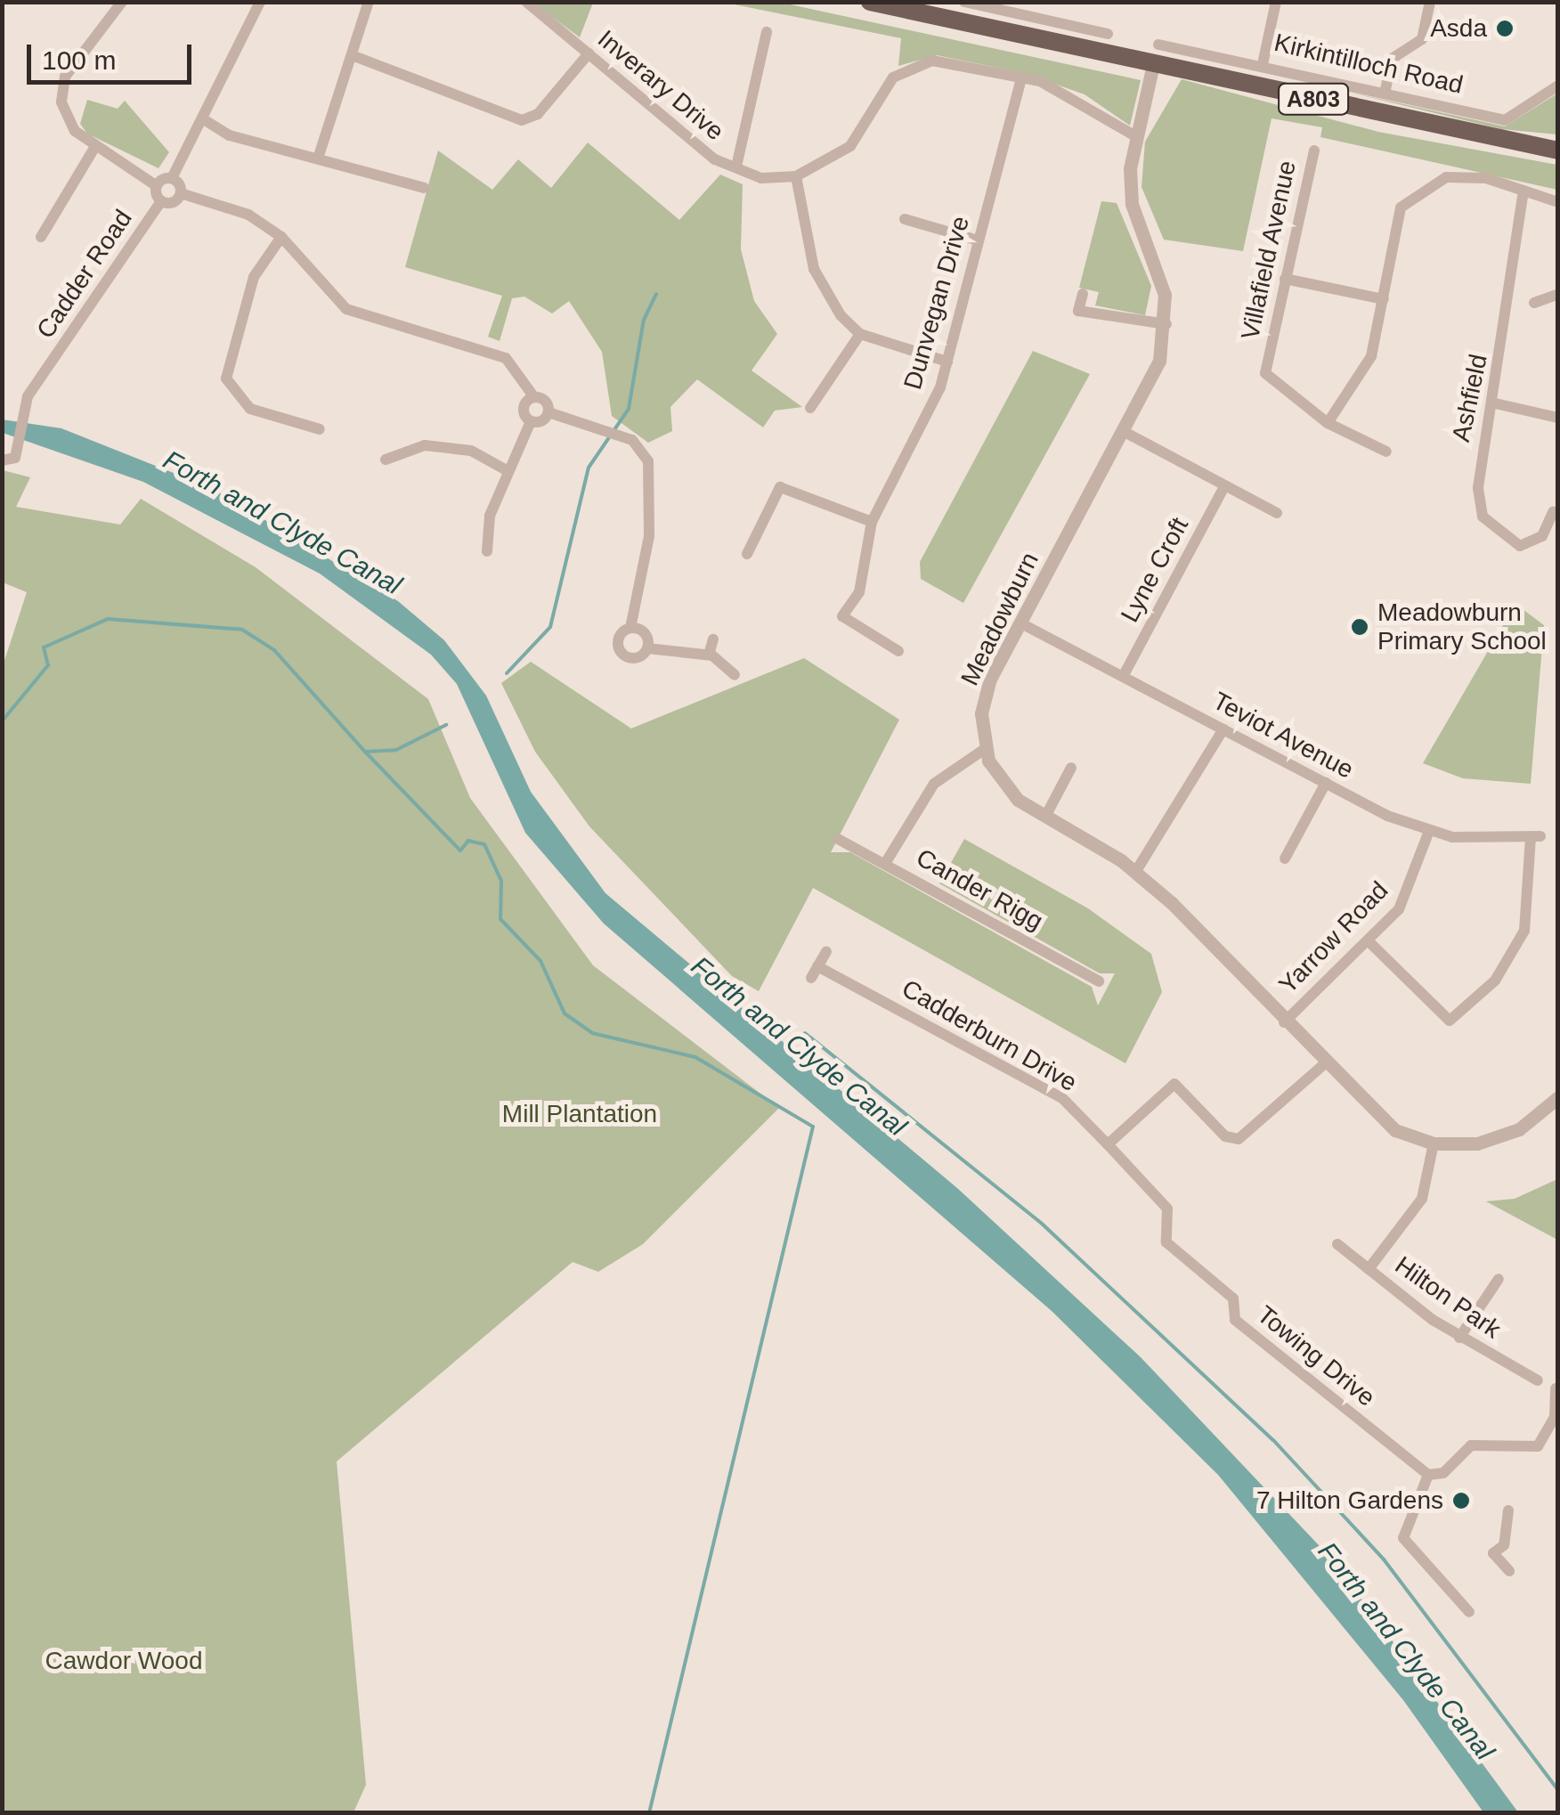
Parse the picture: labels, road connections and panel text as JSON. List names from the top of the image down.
{
  "streets": {
    "main road": ["Kirkintilloch Road", "A803"],
    "street": [
      "Inverary Drive",
      "Villafield Avenue",
      "Cadder Road",
      "Dunvegan Drive",
      "Ashfield",
      "Lyne Croft",
      "Meadowburn",
      "Teviot Avenue",
      "Cander Rigg",
      "Yarrow Road",
      "Cadderburn Drive",
      "Hilton Park",
      "Towing Drive"
    ]
  },
  "crossings": [
    ["Kirkintilloch Road", "Meadowburn"],
    ["Lyne Croft", "Teviot Avenue"],
    ["Meadowburn", "Teviot Avenue"],
    ["Teviot Avenue", "Yarrow Road"],
    ["Cadderburn Drive", "Towing Drive"]
  ],
  "water": ["Forth and Clyde Canal"],
  "parks": ["Mill Plantation", "Cawdor Wood"],
  "places": ["Asda", "Meadowburn Primary School", "7 Hilton Gardens"],
  "scale_bar": "100 m"
}
